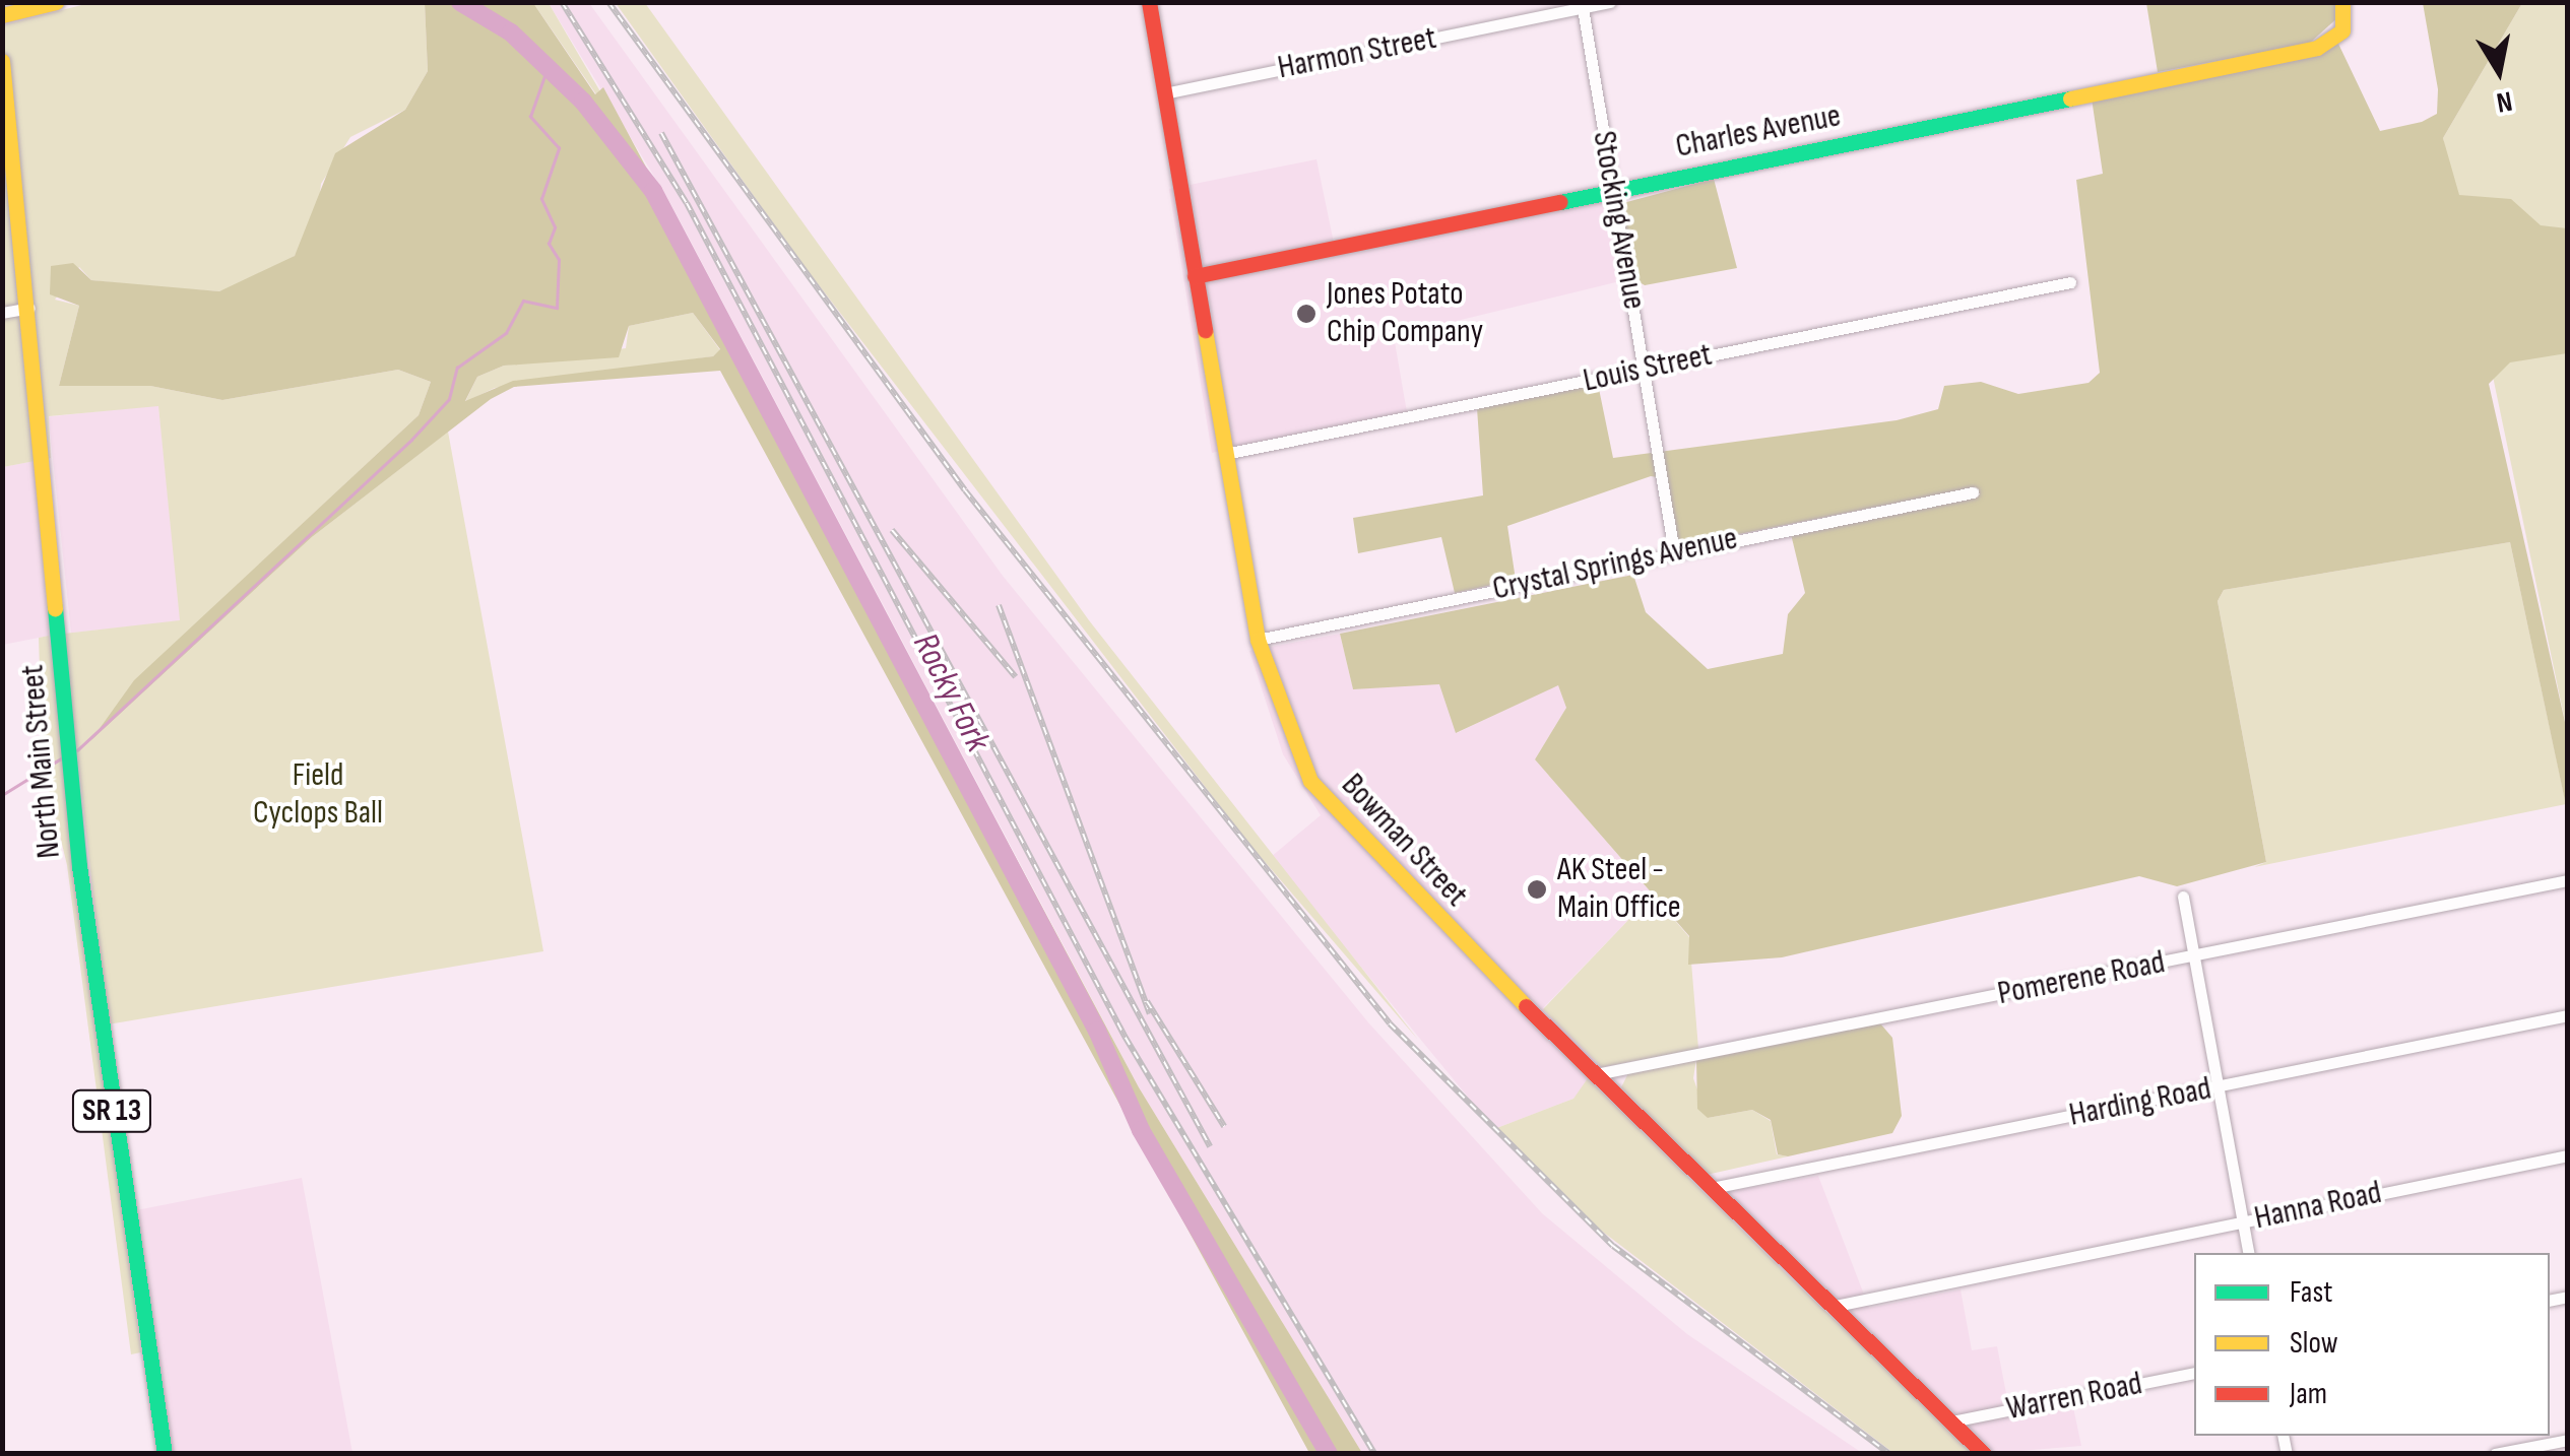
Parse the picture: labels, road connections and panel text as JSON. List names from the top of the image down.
{
  "streets": {
    "main road": [
      "Charles Avenue",
      "North Main Street",
      "Bowman Street",
      "SR 13"
    ],
    "street": [
      "Harmon Street",
      "Stocking Avenue",
      "Louis Street",
      "Crystal Springs Avenue",
      "Pomerene Road",
      "Harding Road",
      "Hanna Road",
      "Warren Road"
    ]
  },
  "crossings": [
    ["Harmon Street", "Stocking Avenue"],
    ["Harmon Street", "Bowman Street"],
    ["Charles Avenue", "Stocking Avenue"],
    ["Charles Avenue", "Bowman Street"],
    ["Stocking Avenue", "Louis Street"],
    ["Stocking Avenue", "Crystal Springs Avenue"],
    ["Louis Street", "Bowman Street"],
    ["Crystal Springs Avenue", "Bowman Street"],
    ["Bowman Street", "Pomerene Road"],
    ["Bowman Street", "Harding Road"],
    ["Bowman Street", "Hanna Road"],
    ["Bowman Street", "Warren Road"]
  ],
  "water": ["Rocky Fork"],
  "parks": ["Field Cyclops Ball"],
  "places": ["Jones Potato Chip Company", "AK Steel - Main Office"],
  "legend": ["Fast", "Slow", "Jam"],
  "north": "bottom"
}
